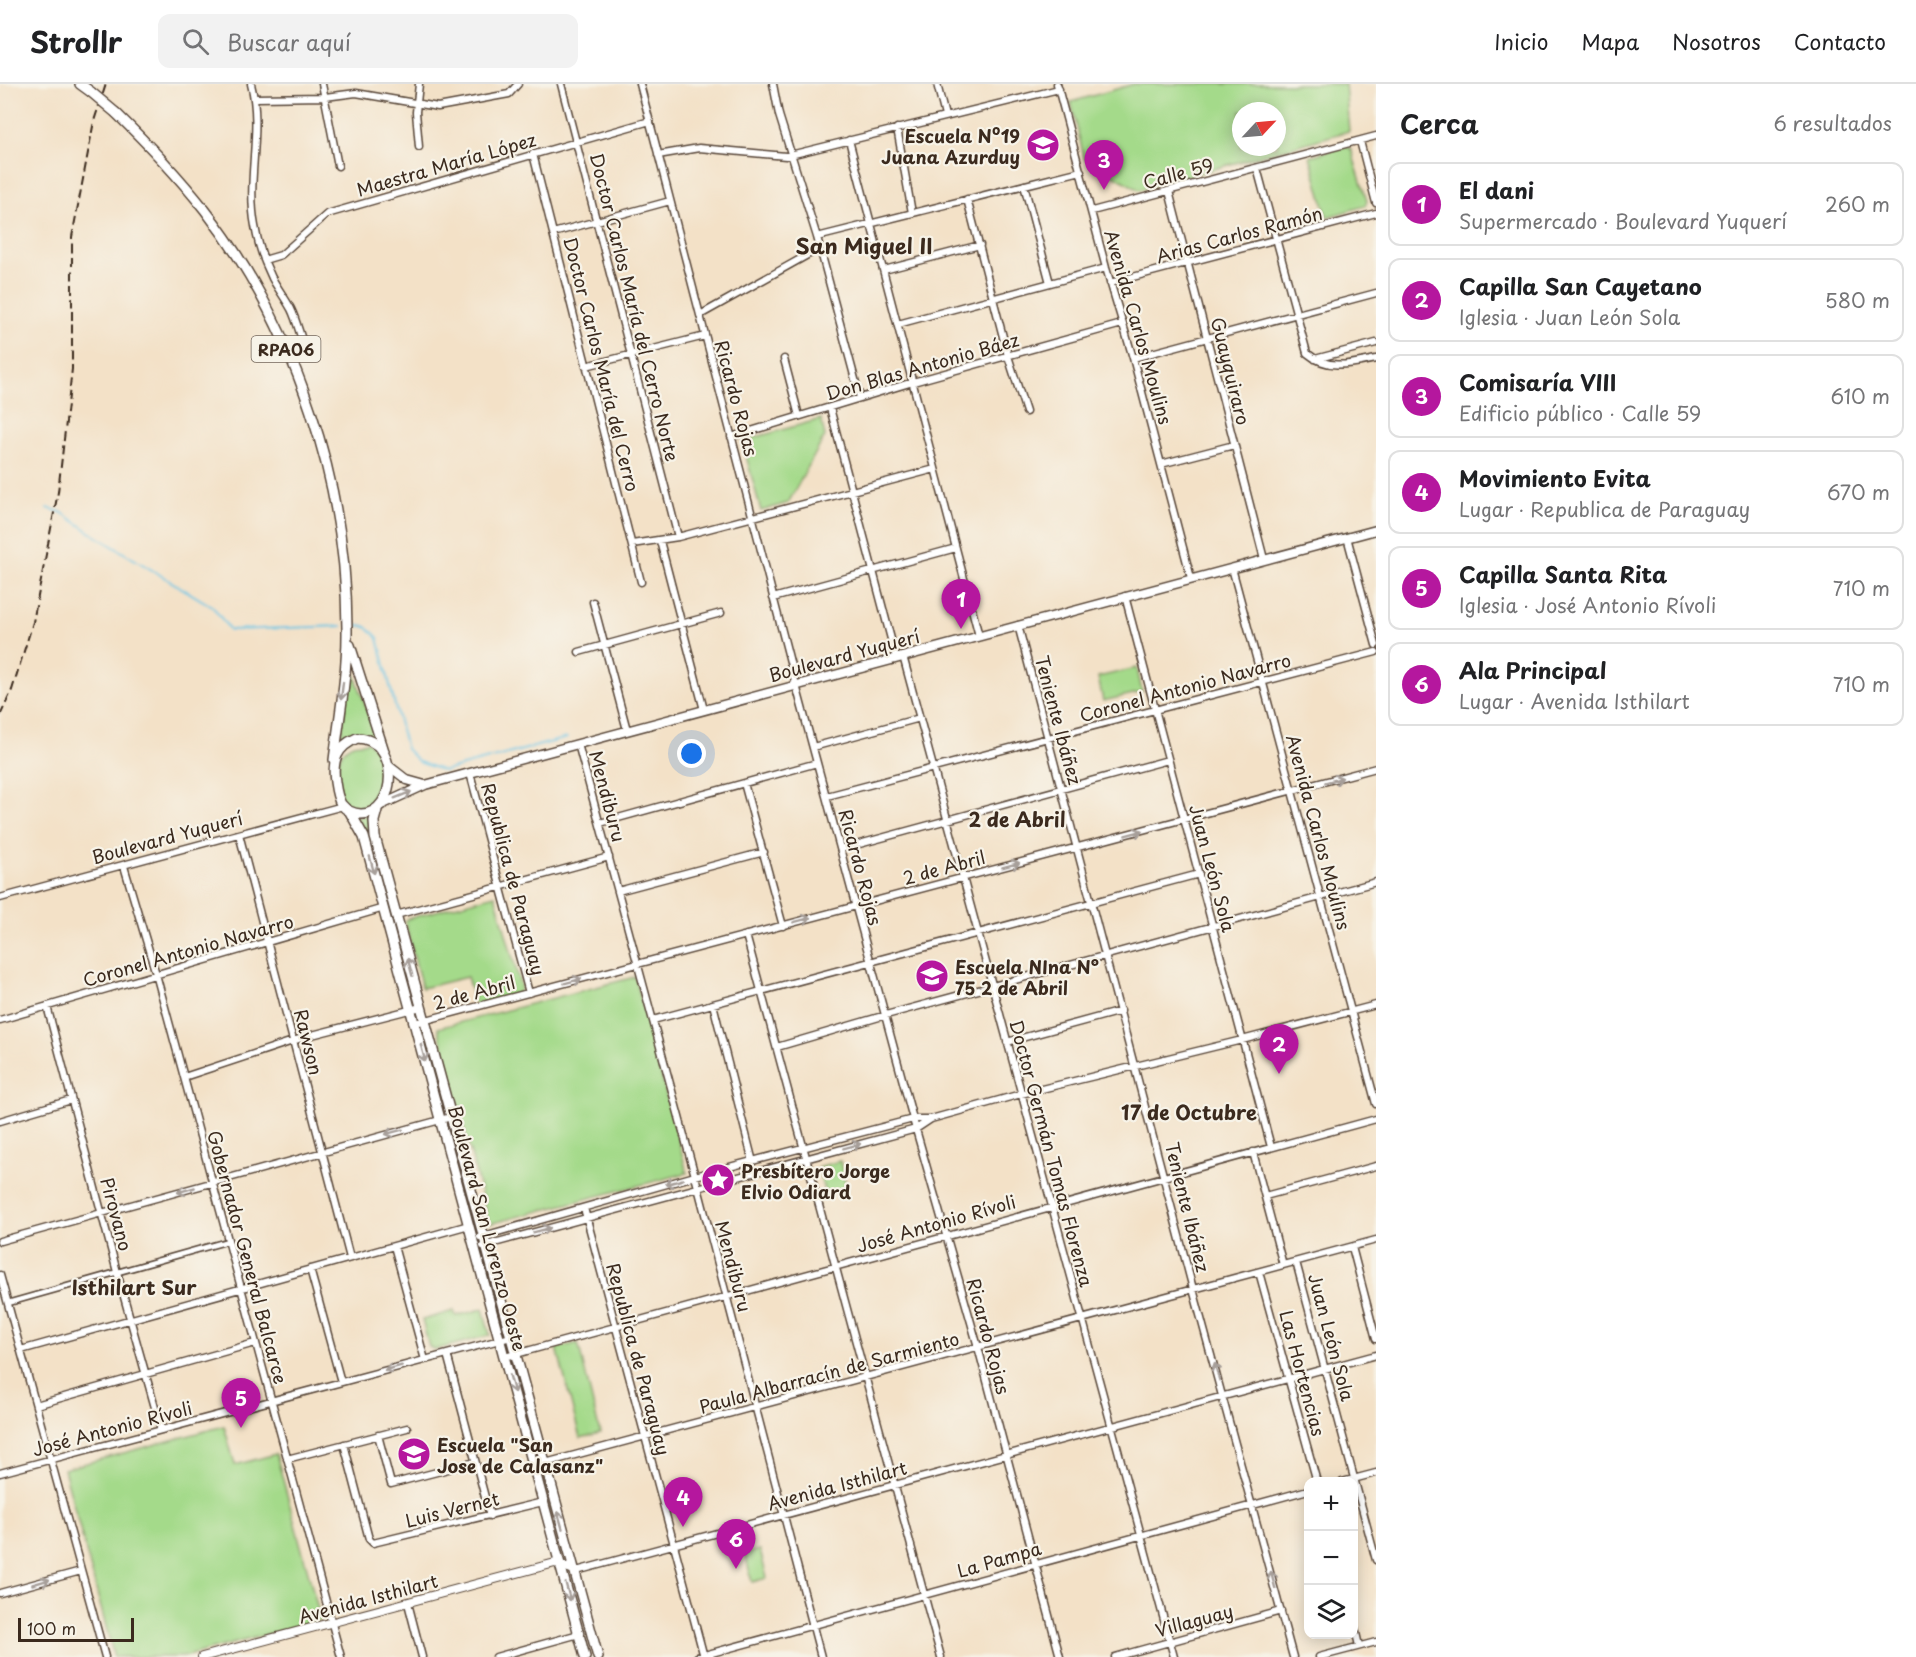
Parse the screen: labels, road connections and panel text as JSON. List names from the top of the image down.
{
  "streets": {
    "main road": ["RPA06", "Boulevard Yuquerí", "Boulevard San Lorenzo Oeste"],
    "street": [
      "Maestra María López",
      "Calle 59",
      "Arias Carlos Ramón",
      "Doctor Carlos María del Cerro Norte",
      "Avenida Carlos Moulins",
      "Doctor Carlos María del Cerro",
      "Don Blas Antonio Báez",
      "Guayquiraro",
      "Ricardo Rojas",
      "Coronel Antonio Navarro",
      "Teniente Ibáñez",
      "Mendiburu",
      "2 de Abril",
      "Juan León Sola",
      "Republica de Paraguay",
      "Rawson",
      "Doctor Germán Tomas Florenza",
      "Pirovano",
      "José Antonio Rívoli",
      "Gobernador General Balcarce",
      "Paula Albarracín de Sarmiento",
      "Las Hortencias",
      "Avenida Isthilart",
      "Luis Vernet",
      "La Pampa",
      "Villaguay"
    ]
  },
  "crossings": [
    ["Maestra María López", "Doctor Carlos María del Cerro Norte"],
    ["Maestra María López", "Doctor Carlos María del Cerro"],
    ["Maestra María López", "Ricardo Rojas"],
    ["Calle 59", "Avenida Carlos Moulins"],
    ["Calle 59", "Guayquiraro"],
    ["Arias Carlos Ramón", "Avenida Carlos Moulins"],
    ["Arias Carlos Ramón", "Guayquiraro"],
    ["Avenida Carlos Moulins", "Don Blas Antonio Báez"],
    ["Avenida Carlos Moulins", "Boulevard Yuquerí"],
    ["Avenida Carlos Moulins", "Coronel Antonio Navarro"],
    ["Avenida Carlos Moulins", "2 de Abril"],
    ["RPA06", "Boulevard Yuquerí"],
    ["RPA06", "Boulevard San Lorenzo Oeste"],
    ["Don Blas Antonio Báez", "Ricardo Rojas"],
    ["Don Blas Antonio Báez", "Doctor Germán Tomas Florenza"],
    ["Guayquiraro", "Boulevard Yuquerí"],
    ["Ricardo Rojas", "Boulevard Yuquerí"],
    ["Ricardo Rojas", "Coronel Antonio Navarro"],
    ["Ricardo Rojas", "2 de Abril"],
    ["Ricardo Rojas", "José Antonio Rívoli"],
    ["Ricardo Rojas", "Paula Albarracín de Sarmiento"],
    ["Ricardo Rojas", "Avenida Isthilart"],
    ["Ricardo Rojas", "La Pampa"],
    ["Boulevard Yuquerí", "Teniente Ibáñez"],
    ["Boulevard Yuquerí", "Mendiburu"],
    ["Boulevard Yuquerí", "Juan León Sola"],
    ["Boulevard Yuquerí", "Republica de Paraguay"],
    ["Boulevard Yuquerí", "Rawson"],
    ["Boulevard Yuquerí", "Doctor Germán Tomas Florenza"],
    ["Boulevard Yuquerí", "Boulevard San Lorenzo Oeste"],
    ["Boulevard Yuquerí", "Gobernador General Balcarce"],
    ["Coronel Antonio Navarro", "Teniente Ibáñez"],
    ["Coronel Antonio Navarro", "Juan León Sola"],
    ["Coronel Antonio Navarro", "Rawson"],
    ["Coronel Antonio Navarro", "Doctor Germán Tomas Florenza"],
    ["Coronel Antonio Navarro", "Pirovano"],
    ["Coronel Antonio Navarro", "Boulevard San Lorenzo Oeste"],
    ["Coronel Antonio Navarro", "Gobernador General Balcarce"],
    ["Teniente Ibáñez", "2 de Abril"],
    ["Teniente Ibáñez", "José Antonio Rívoli"],
    ["Teniente Ibáñez", "Paula Albarracín de Sarmiento"],
    ["Teniente Ibáñez", "Avenida Isthilart"],
    ["Teniente Ibáñez", "La Pampa"],
    ["Teniente Ibáñez", "Villaguay"],
    ["Mendiburu", "2 de Abril"],
    ["Mendiburu", "José Antonio Rívoli"],
    ["Mendiburu", "Paula Albarracín de Sarmiento"],
    ["Mendiburu", "Avenida Isthilart"],
    ["Mendiburu", "La Pampa"],
    ["2 de Abril", "Juan León Sola"],
    ["2 de Abril", "Republica de Paraguay"],
    ["2 de Abril", "Rawson"],
    ["2 de Abril", "Doctor Germán Tomas Florenza"],
    ["2 de Abril", "Boulevard San Lorenzo Oeste"],
    ["2 de Abril", "Gobernador General Balcarce"],
    ["Juan León Sola", "José Antonio Rívoli"],
    ["Juan León Sola", "Paula Albarracín de Sarmiento"],
    ["Juan León Sola", "Avenida Isthilart"],
    ["Republica de Paraguay", "José Antonio Rívoli"],
    ["Republica de Paraguay", "Paula Albarracín de Sarmiento"],
    ["Republica de Paraguay", "Avenida Isthilart"],
    ["Republica de Paraguay", "La Pampa"],
    ["Doctor Germán Tomas Florenza", "José Antonio Rívoli"],
    ["Doctor Germán Tomas Florenza", "Paula Albarracín de Sarmiento"],
    ["Doctor Germán Tomas Florenza", "Avenida Isthilart"],
    ["Doctor Germán Tomas Florenza", "La Pampa"],
    ["Doctor Germán Tomas Florenza", "Villaguay"],
    ["Pirovano", "José Antonio Rívoli"],
    ["José Antonio Rívoli", "Boulevard San Lorenzo Oeste"],
    ["José Antonio Rívoli", "Gobernador General Balcarce"],
    ["Boulevard San Lorenzo Oeste", "Paula Albarracín de Sarmiento"],
    ["Boulevard San Lorenzo Oeste", "Avenida Isthilart"],
    ["Boulevard San Lorenzo Oeste", "Luis Vernet"],
    ["Gobernador General Balcarce", "Avenida Isthilart"],
    ["Paula Albarracín de Sarmiento", "Las Hortencias"],
    ["Las Hortencias", "Avenida Isthilart"]
  ],
  "one_way": ["2 de Abril"],
  "districts": [
    "San Miguel II",
    "2 de Abril",
    "17 de Octubre",
    "Isthilart Sur"
  ],
  "places": {
    "school or university": ["Escuela Nº19 Juana Azurduy", "Escuela NIna N° 75 2 de Abril", "Escuela \"San Jose de Calasanz\""],
    "place": ["Presbítero Jorge Elvio Odiard"]
  },
  "scale_bar": "100 m",
  "north": "top right",
  "page": {
    "header": "Strollr",
    "search": "Buscar aquí",
    "nav": [
      "Inicio",
      "Mapa",
      "Nosotros",
      "Contacto"
    ],
    "heading": ["Cerca", "6 resultados"],
    "pins": [
      "3",
      "1",
      "2",
      "5",
      "4",
      "6"
    ],
    "list": [
      {
        "mark": "1",
        "name": "El dani",
        "note": "Supermercado · Boulevard Yuquerí",
        "value": "260 m"
      },
      {
        "mark": "2",
        "name": "Capilla San Cayetano",
        "note": "Iglesia · Juan León Sola",
        "value": "580 m"
      },
      {
        "mark": "3",
        "name": "Comisaría VIII",
        "note": "Edificio público · Calle 59",
        "value": "610 m"
      },
      {
        "mark": "4",
        "name": "Movimiento Evita",
        "note": "Lugar · Republica de Paraguay",
        "value": "670 m"
      },
      {
        "mark": "5",
        "name": "Capilla Santa Rita",
        "note": "Iglesia · José Antonio Rívoli",
        "value": "710 m"
      },
      {
        "mark": "6",
        "name": "Ala Principal",
        "note": "Lugar · Avenida Isthilart",
        "value": "710 m"
      }
    ],
    "map_buttons": ["+", "−"],
    "scale": "100 m"
  }
}
